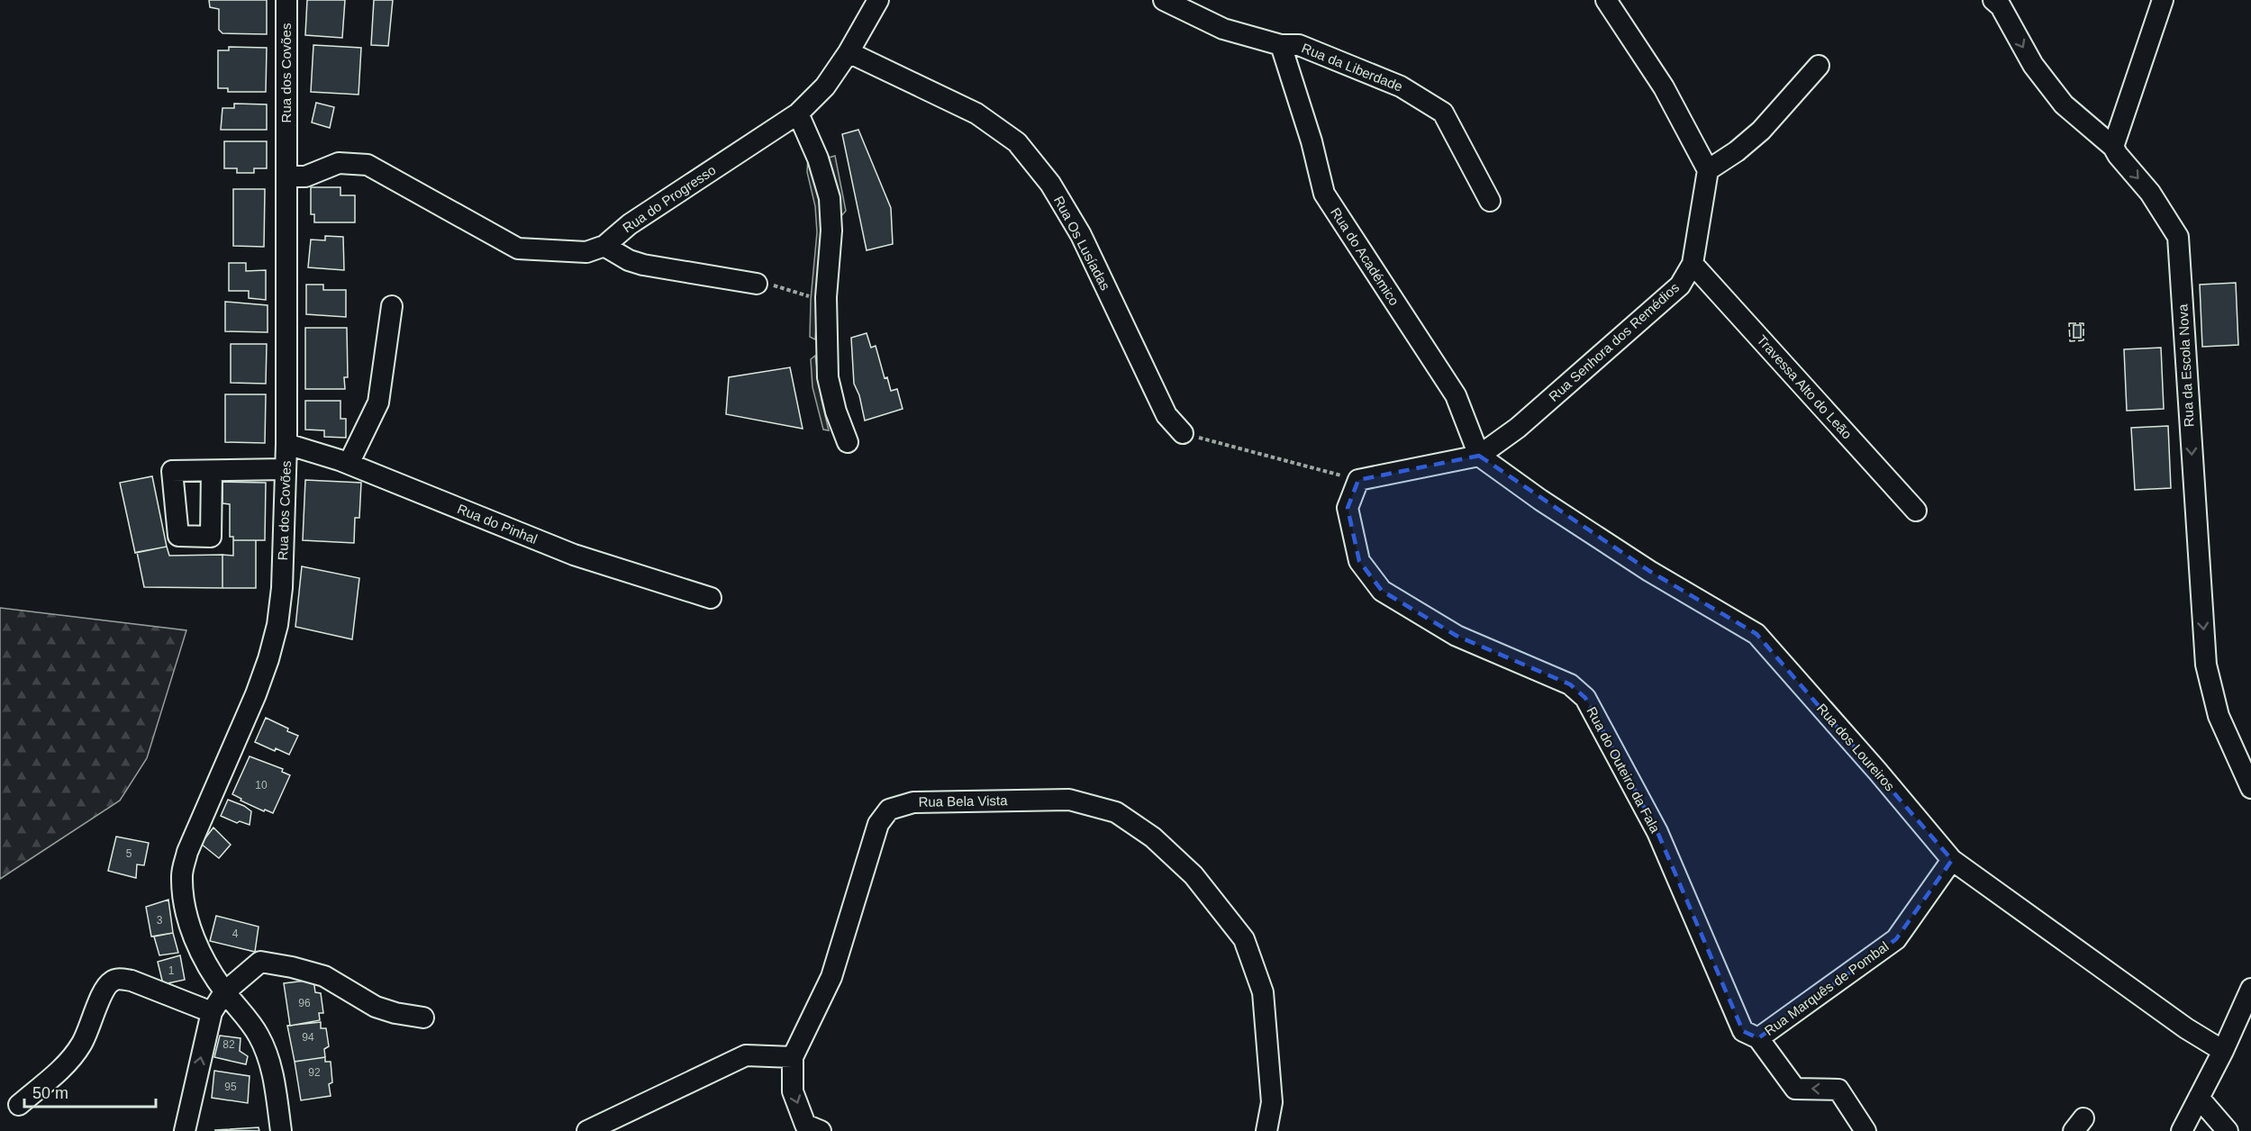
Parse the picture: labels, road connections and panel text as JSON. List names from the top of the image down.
{
  "streets": {
    "street": [
      "Rua da Liberdade",
      "Rua dos Covões",
      "Rua do Progresso",
      "Rua Os Lusíadas",
      "Rua do Académico",
      "Rua Senhora dos Remédios",
      "Rua da Escola Nova",
      "Travessa Alto do Leão",
      "Rua do Pinhal",
      "Rua dos Loureiros",
      "Rua do Outeiro da Fala",
      "Rua Bela Vista",
      "Rua Marquês de Pombal"
    ]
  },
  "crossings": [
    ["Rua da Liberdade", "Rua do Académico"],
    ["Rua dos Covões", "Rua do Progresso"],
    ["Rua dos Covões", "Rua do Pinhal"],
    ["Rua do Progresso", "Rua Os Lusíadas"],
    ["Rua do Académico", "Rua Senhora dos Remédios"],
    ["Rua do Académico", "Rua dos Loureiros"],
    ["Rua Senhora dos Remédios", "Travessa Alto do Leão"],
    ["Rua Senhora dos Remédios", "Rua dos Loureiros"],
    ["Rua dos Loureiros", "Rua Marquês de Pombal"],
    ["Rua do Outeiro da Fala", "Rua Marquês de Pombal"]
  ],
  "one_way": ["Rua da Escola Nova"],
  "house_numbers": [
    "10",
    "5",
    "3",
    "4",
    "1",
    "96",
    "94",
    "82",
    "92",
    "95"
  ],
  "scale_bar": "50 m"
}
